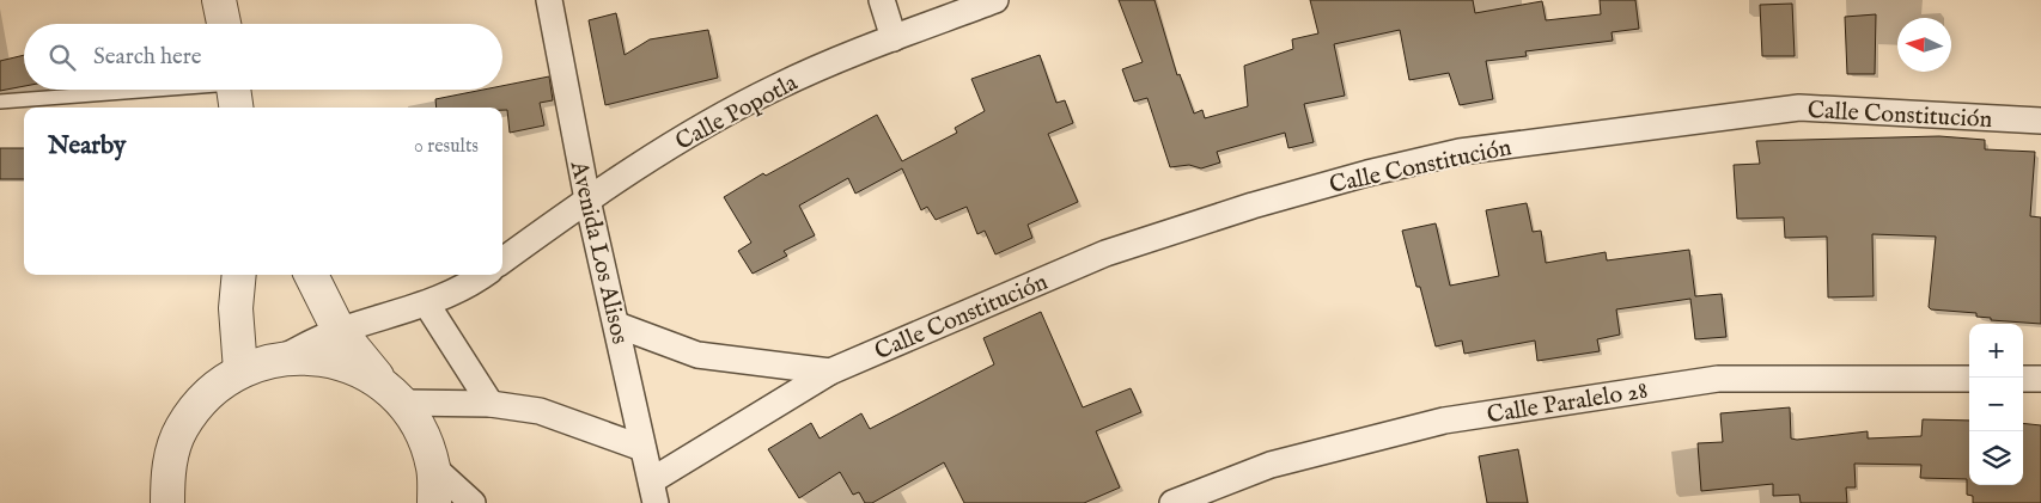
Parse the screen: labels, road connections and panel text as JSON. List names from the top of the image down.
{
  "streets": {
    "street": [
      "Calle Popotla",
      "Calle Constitución",
      "Avenida Los Alisos",
      "Calle Paralelo 28"
    ]
  },
  "crossings": [
    ["Calle Popotla", "Avenida Los Alisos"],
    ["Calle Constitución", "Avenida Los Alisos"]
  ],
  "north": "left",
  "page": {
    "search": "Search here",
    "heading": ["Nearby", "0 results"],
    "map_buttons": ["+", "−"]
  }
}
